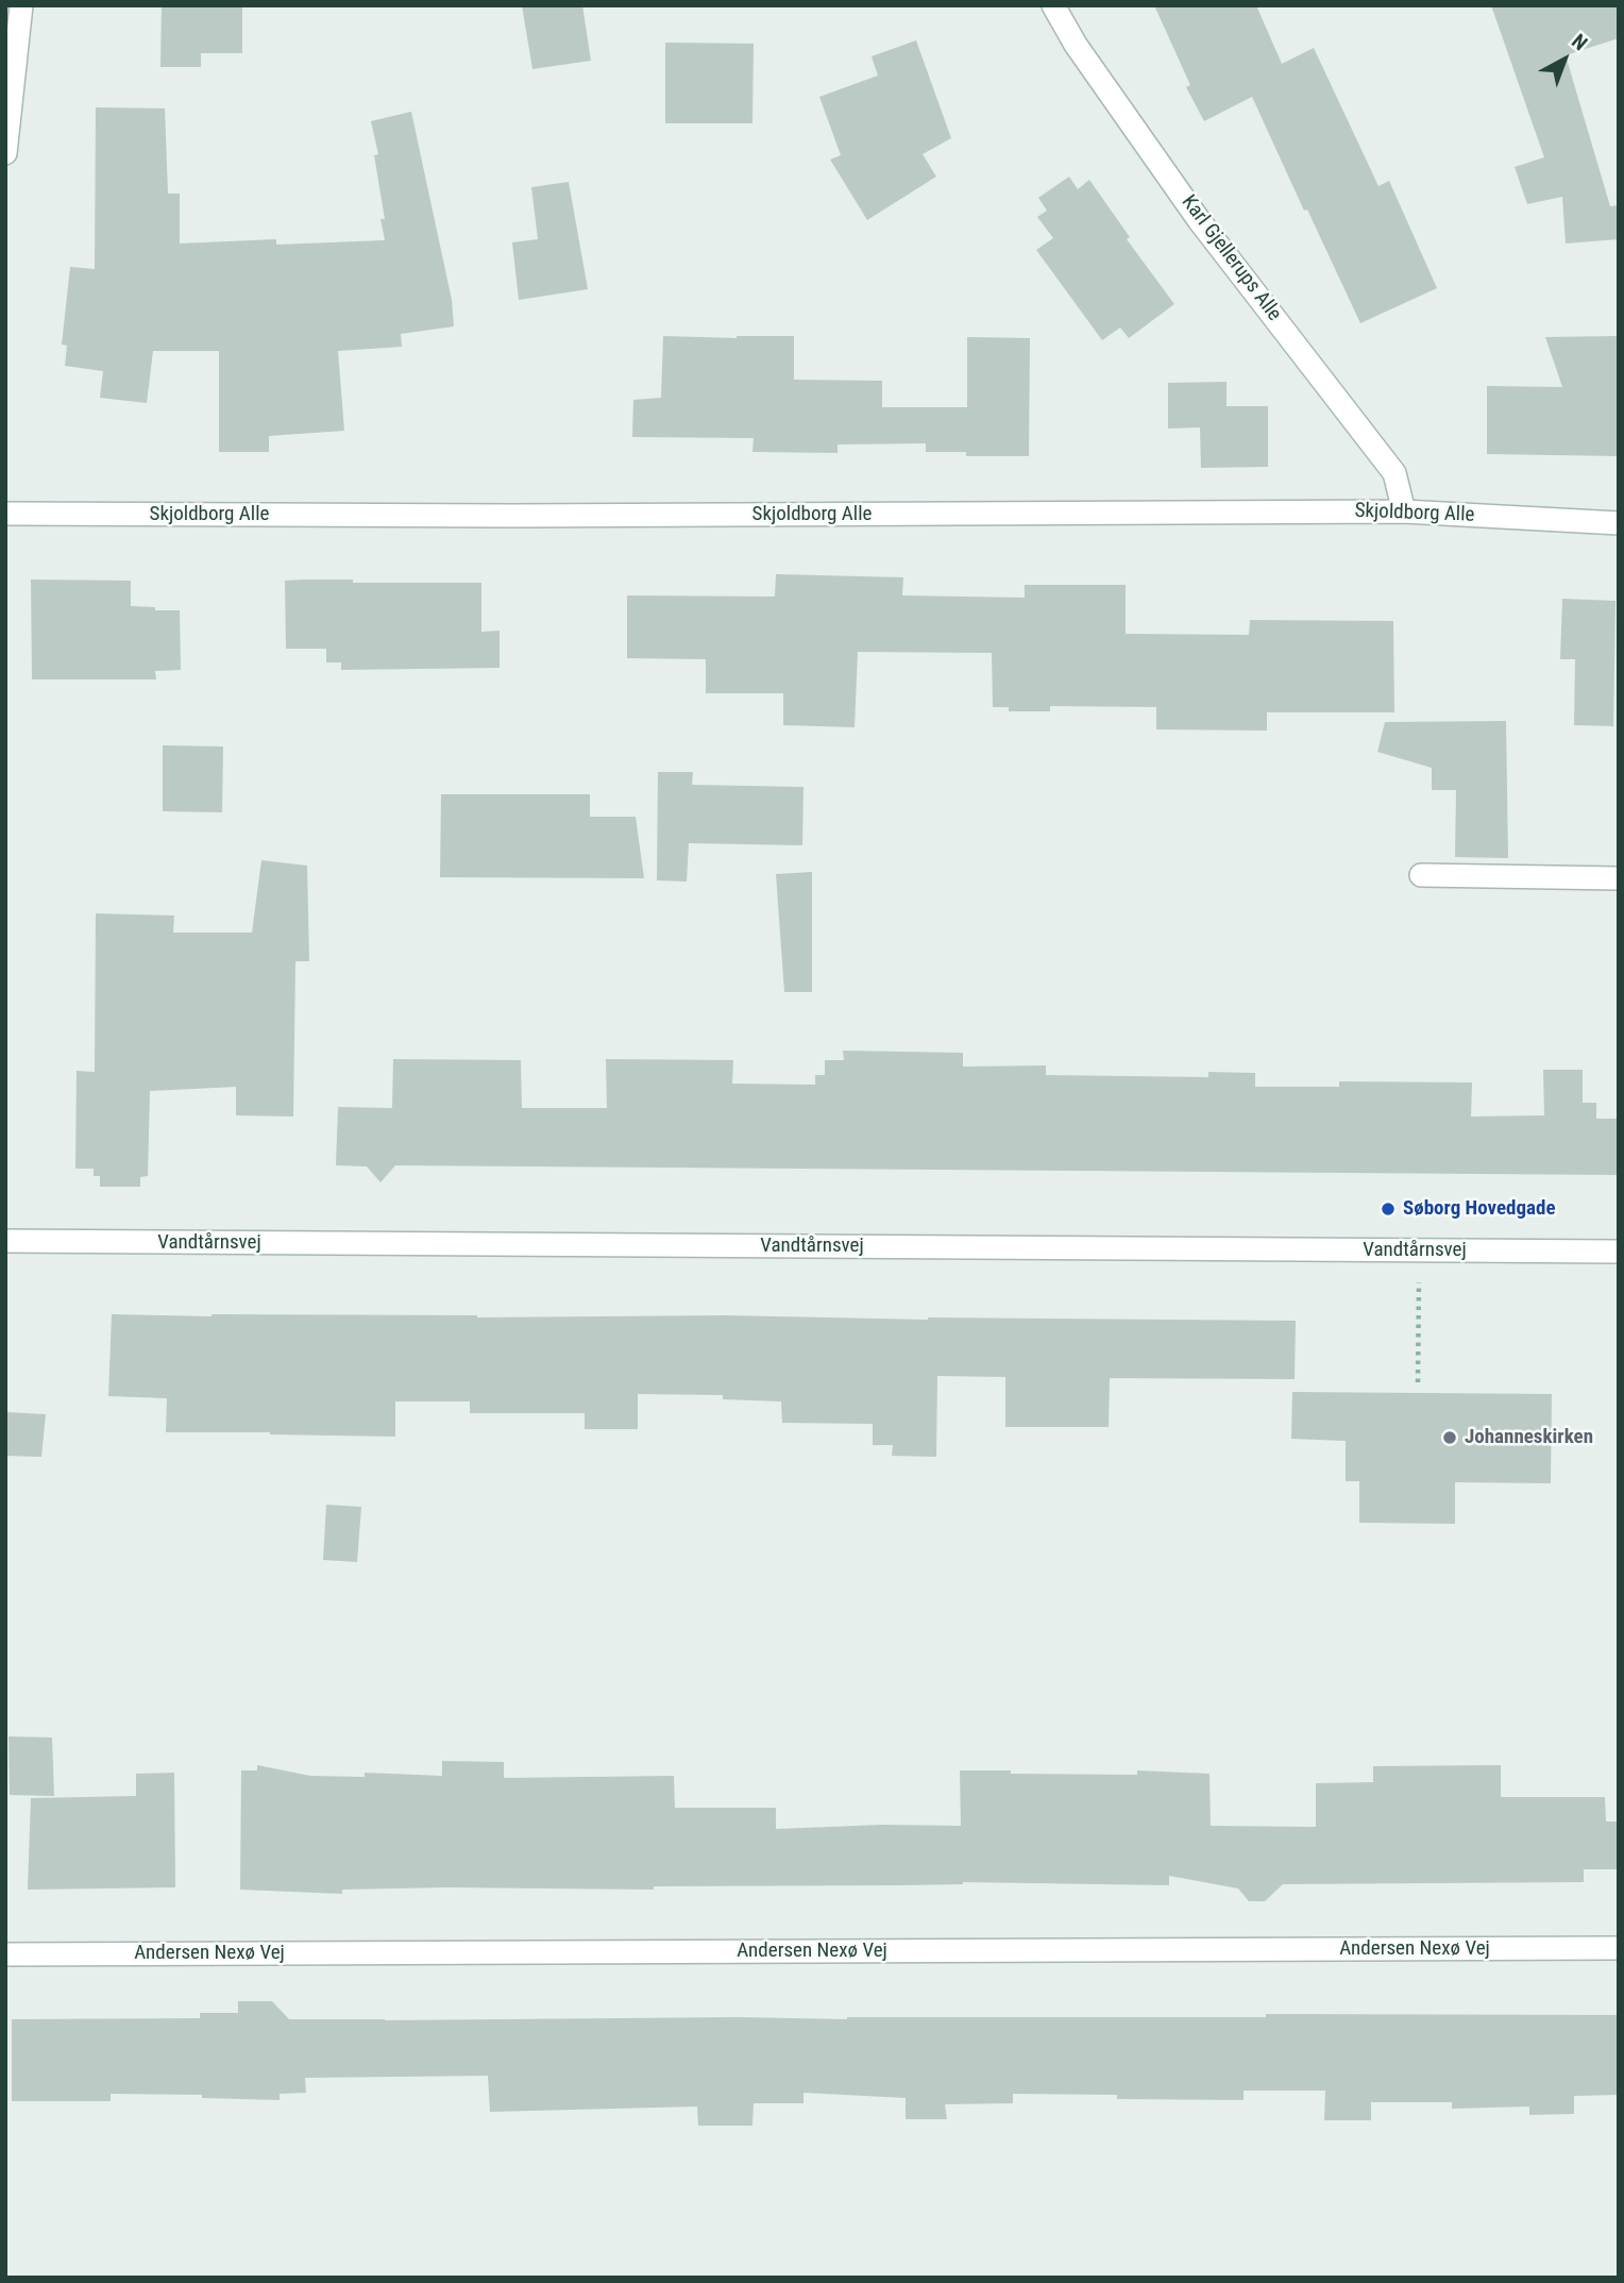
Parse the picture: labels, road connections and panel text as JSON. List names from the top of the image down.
{
  "streets": {
    "street": [
      "Karl Gjellerups Alle",
      "Skjoldborg Alle",
      "Vandtårnsvej",
      "Andersen Nexø Vej"
    ]
  },
  "crossings": [
    ["Karl Gjellerups Alle", "Skjoldborg Alle"]
  ],
  "places": ["Søborg Hovedgade", "Johanneskirken"],
  "north": "top right"
}
